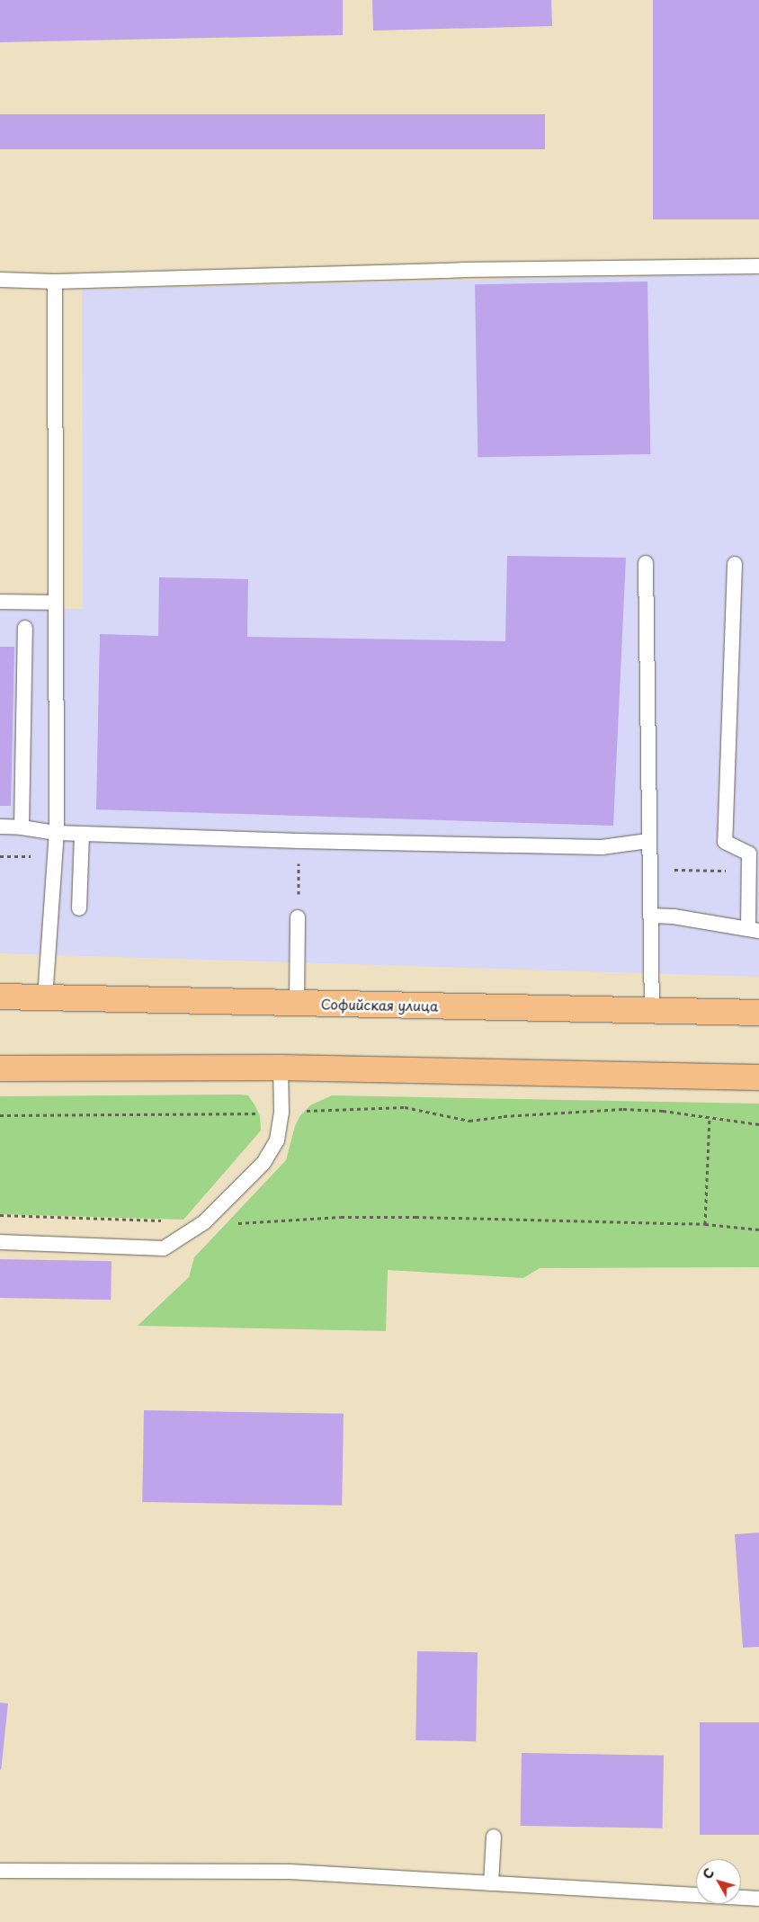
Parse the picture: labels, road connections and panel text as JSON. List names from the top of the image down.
{
  "streets": {
    "main road": ["Софийская улица"]
  },
  "north": "top left"
}
